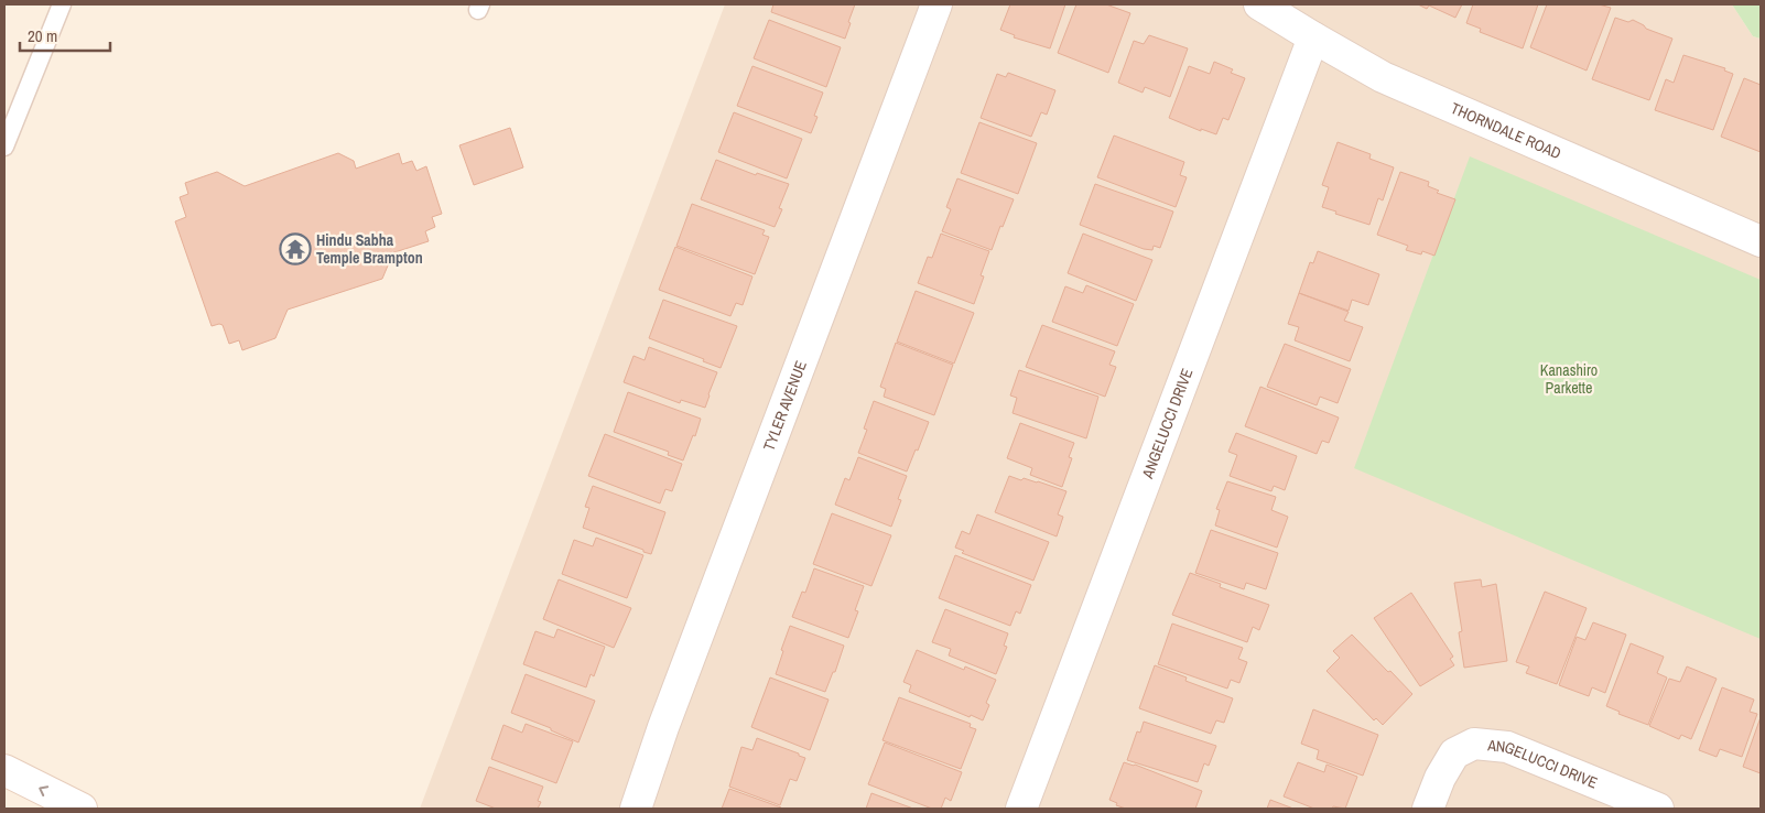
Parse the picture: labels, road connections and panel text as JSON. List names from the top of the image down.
{
  "streets": {
    "street": ["THORNDALE ROAD", "TYLER AVENUE", "ANGELUCCI DRIVE"]
  },
  "crossings": [
    ["THORNDALE ROAD", "ANGELUCCI DRIVE"]
  ],
  "parks": ["Kanashiro Parkette"],
  "places": {
    "temple": ["Hindu Sabha Temple Brampton"]
  },
  "scale_bar": "20 m"
}
